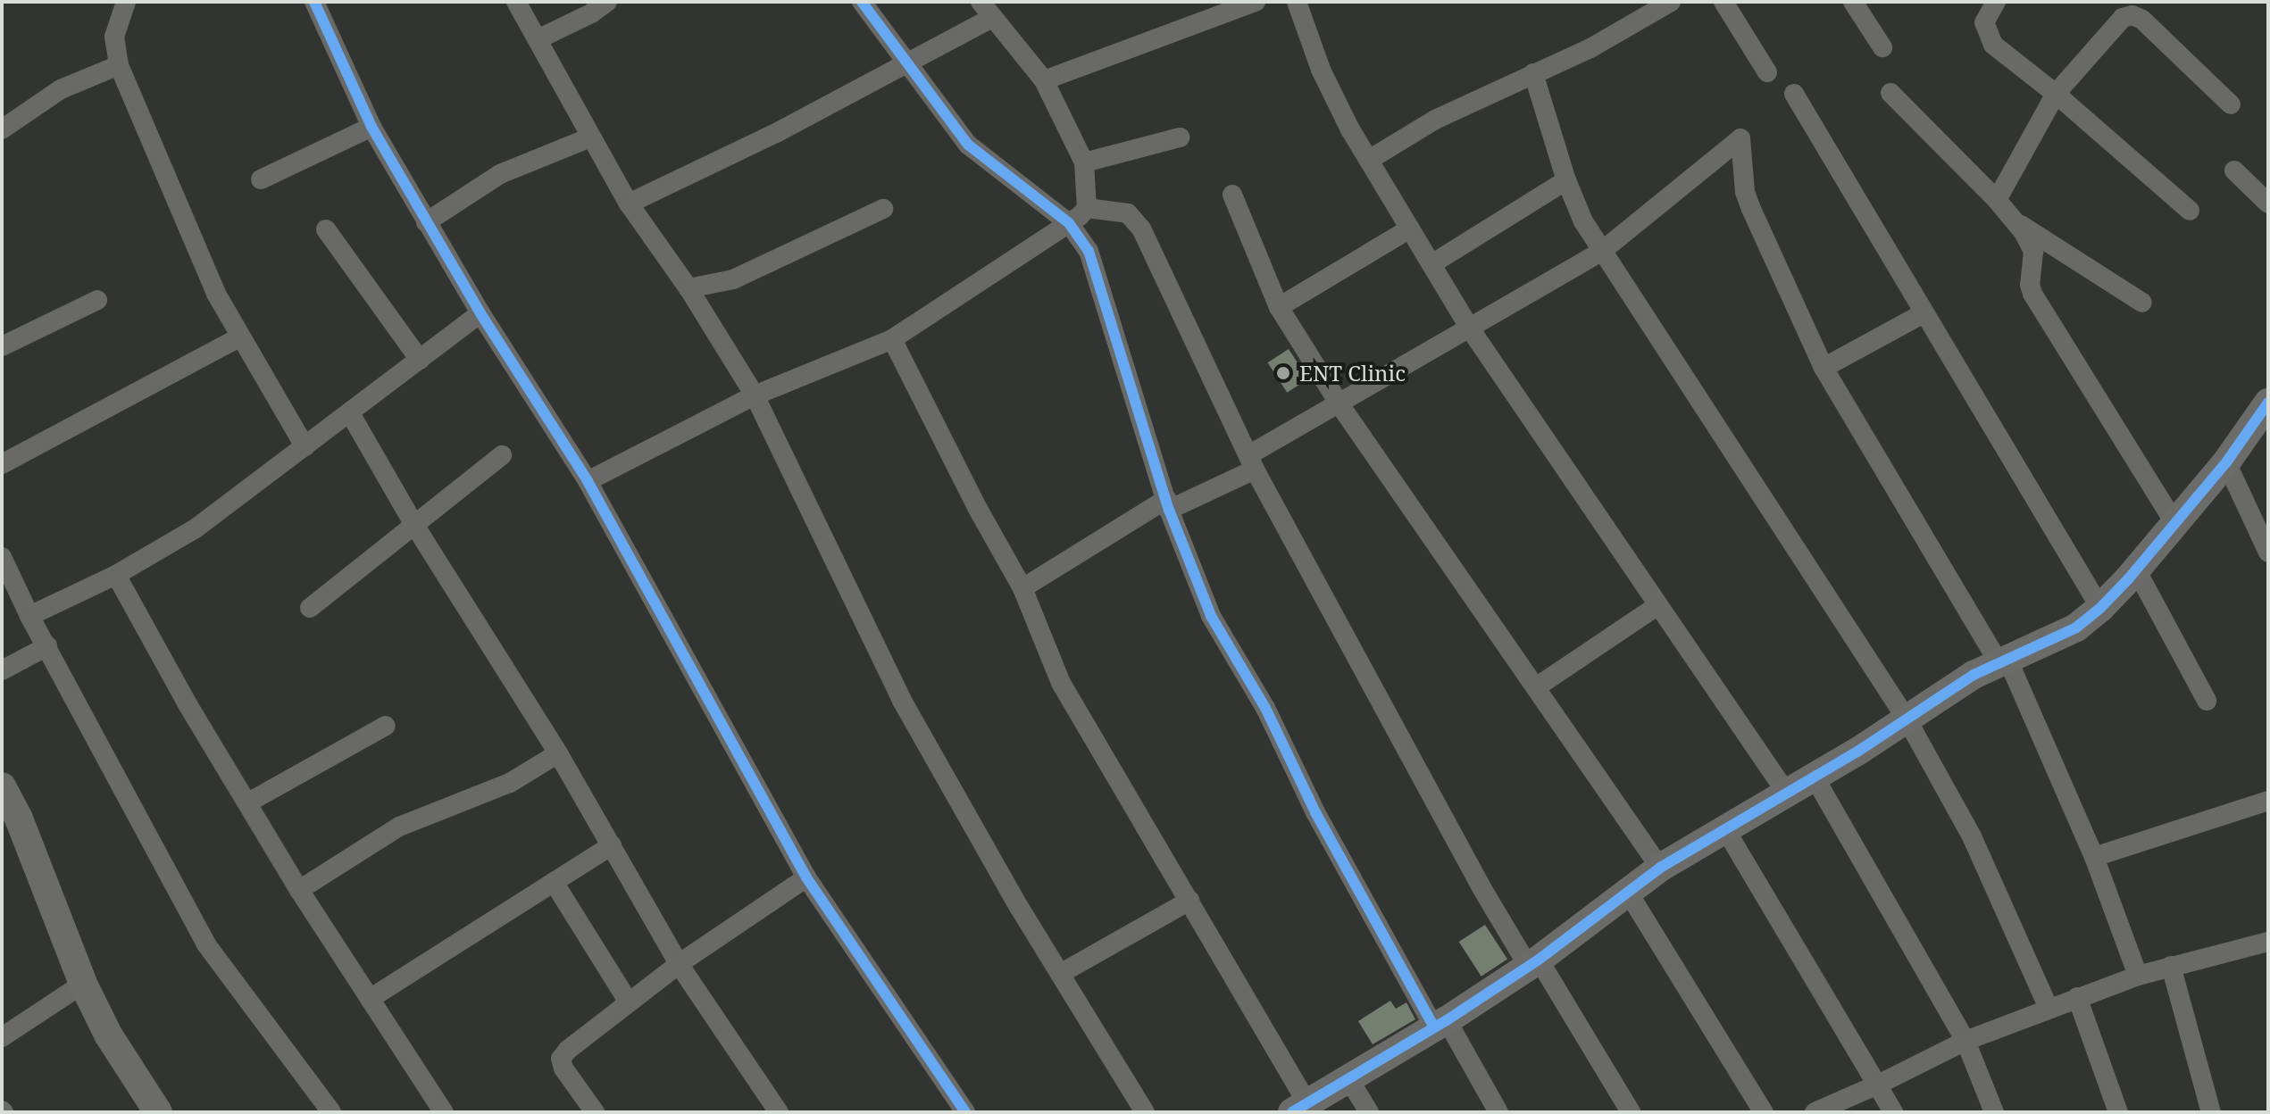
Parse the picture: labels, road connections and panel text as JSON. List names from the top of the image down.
{
  "places": ["ENT Clinic"]
}
